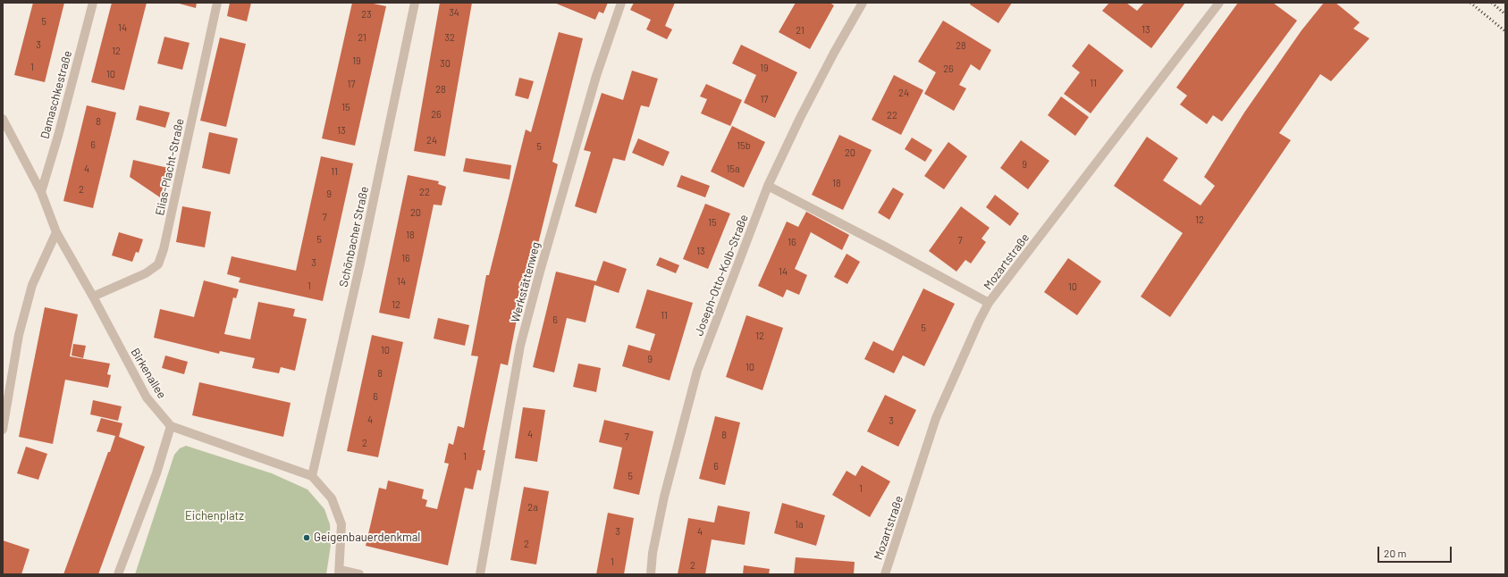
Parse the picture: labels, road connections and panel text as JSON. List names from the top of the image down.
{
  "streets": {
    "street": [
      "Damaschkestraße",
      "Elias-Placht-Straße",
      "Schönbacher Straße",
      "Mozartstraße",
      "Joseph-Otto-Kolb-Straße",
      "Werkstättenweg",
      "Birkenallee"
    ]
  },
  "crossings": [
    ["Damaschkestraße", "Birkenallee"],
    ["Elias-Placht-Straße", "Birkenallee"]
  ],
  "parks": ["Eichenplatz"],
  "places": ["Geigenbauerdenkmal"],
  "house_numbers": [
    "34",
    "23",
    "5",
    "14",
    "13",
    "21",
    "21",
    "32",
    "3",
    "28",
    "12",
    "19",
    "30",
    "1",
    "19",
    "26",
    "10",
    "11",
    "17",
    "28",
    "24",
    "17",
    "15",
    "26",
    "22",
    "8",
    "13",
    "24",
    "6",
    "15b",
    "5",
    "20",
    "9",
    "4",
    "15a",
    "11",
    "18",
    "2",
    "22",
    "9",
    "20",
    "7",
    "12",
    "15",
    "18",
    "5",
    "7",
    "16",
    "13",
    "16",
    "3",
    "14",
    "14",
    "1",
    "10",
    "12",
    "11",
    "6",
    "5",
    "12",
    "10",
    "9",
    "10",
    "8",
    "6",
    "4",
    "3",
    "4",
    "8",
    "7",
    "2",
    "1",
    "6",
    "5",
    "1",
    "2a",
    "1a",
    "3",
    "4",
    "2",
    "1",
    "2"
  ],
  "scale_bar": "20 m"
}
